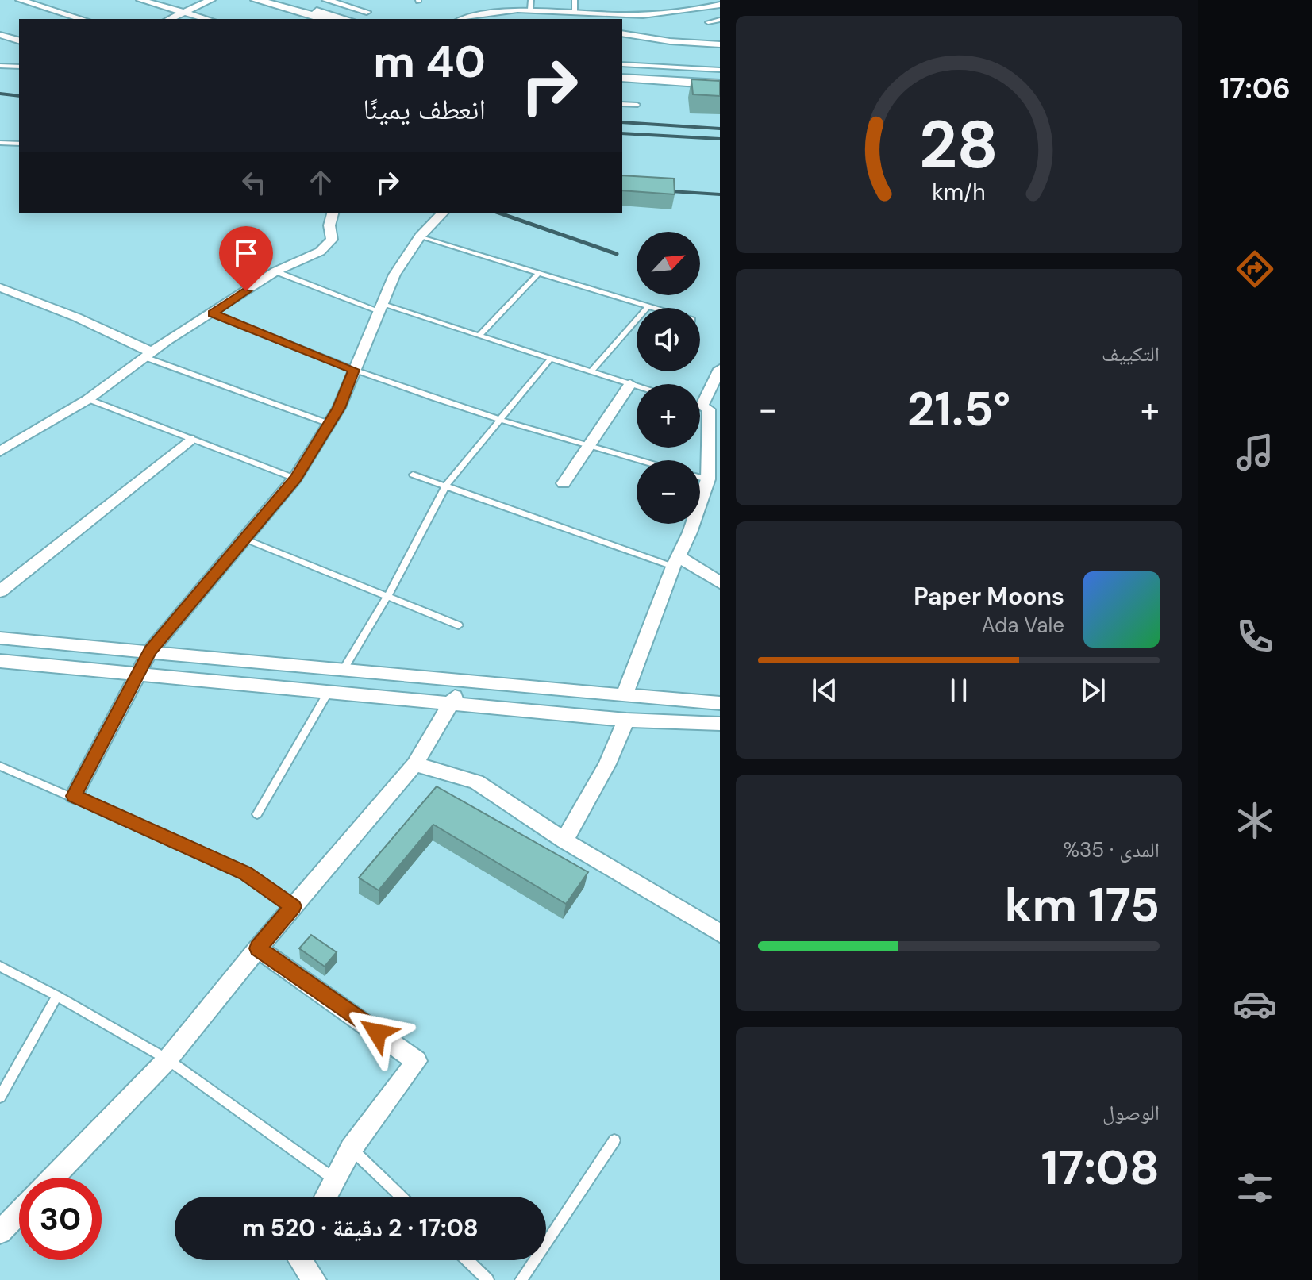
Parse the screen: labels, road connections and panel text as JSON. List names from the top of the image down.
{
  "north": "top right",
  "page": {
    "tabs": "17:06",
    "turn": ["40 m", "انعطف يمينًا"],
    "map_buttons": ["+", "−"],
    "tile": [
      "التكييف",
      ["المدى · 35%", "175 km"],
      ["الوصول", "17:08"]
    ],
    "heat": ["−", "21.5°", "+"],
    "song": ["Paper Moons", "Ada Vale"],
    "limit": "30",
    "trip": "17:08 · 2 دقيقة · 520 m",
    "gauge": ["28", "km/h"]
  }
}
